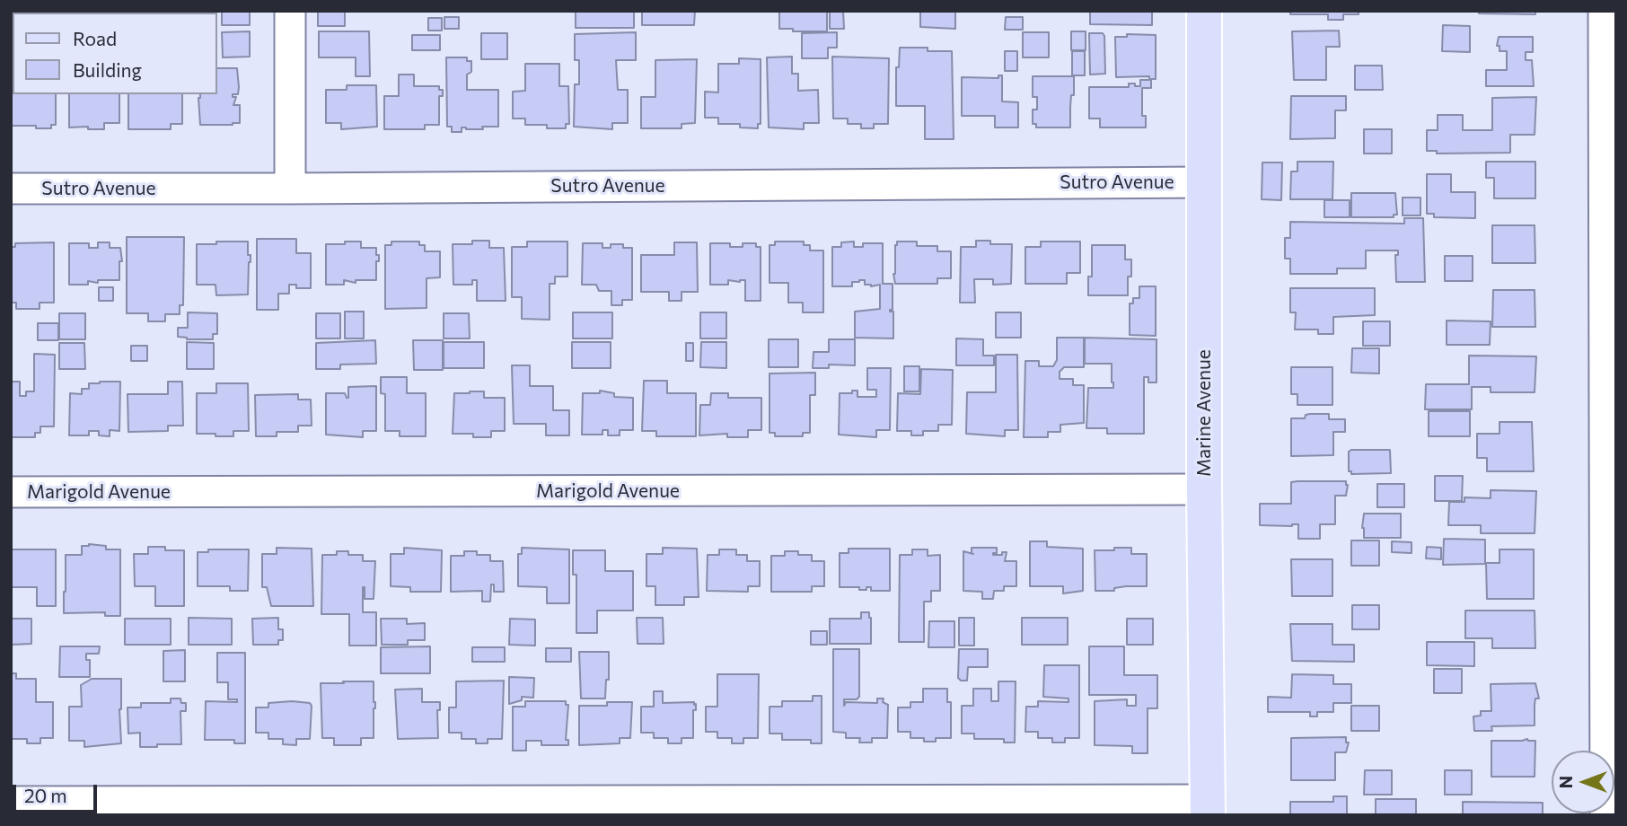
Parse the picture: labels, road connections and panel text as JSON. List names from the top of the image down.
{
  "streets": {
    "main road": ["Marine Avenue"],
    "street": ["Sutro Avenue", "Marigold Avenue"]
  },
  "crossings": [
    ["Sutro Avenue", "Marine Avenue"],
    ["Marine Avenue", "Marigold Avenue"]
  ],
  "legend": ["Road", "Building"],
  "scale_bar": "20 m",
  "north": "left"
}
